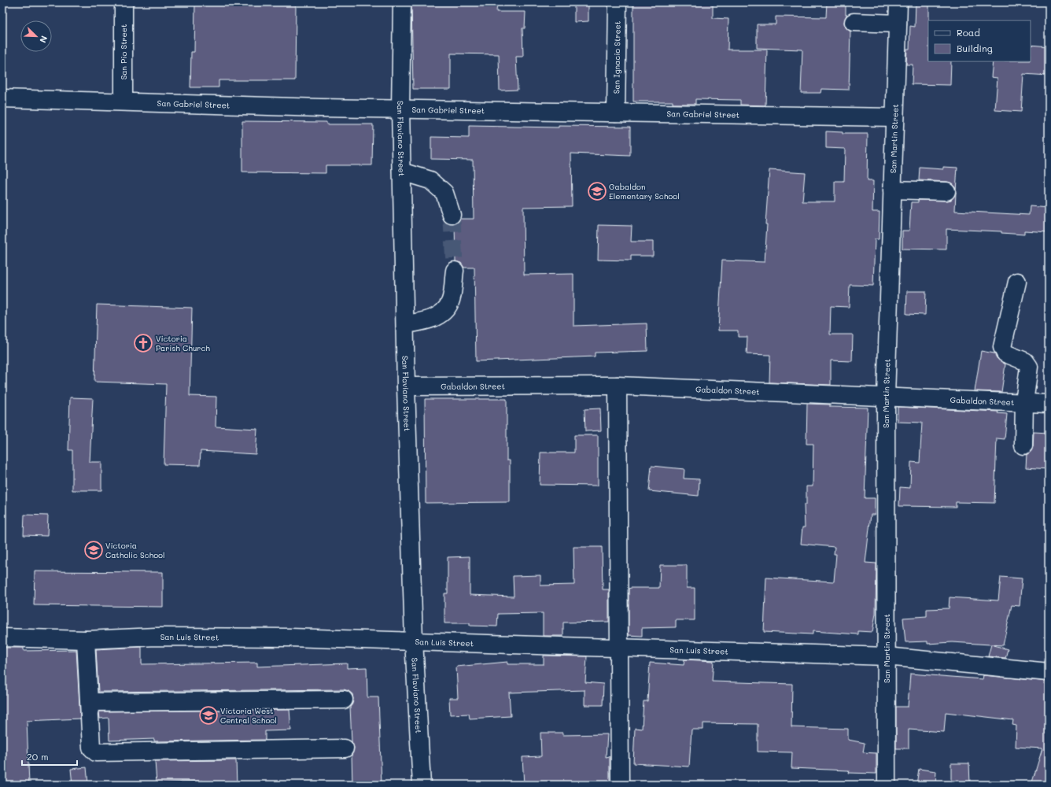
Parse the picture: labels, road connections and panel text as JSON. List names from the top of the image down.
{
  "streets": {
    "street": [
      "San Pio Street",
      "San Ignacio Street",
      "San Gabriel Street",
      "San Flaviano Street",
      "San Martin Street",
      "Gabaldon Street",
      "San Luis Street"
    ]
  },
  "crossings": [
    ["San Pio Street", "San Gabriel Street"],
    ["San Ignacio Street", "San Gabriel Street"],
    ["San Gabriel Street", "San Flaviano Street"],
    ["San Gabriel Street", "San Martin Street"],
    ["San Flaviano Street", "Gabaldon Street"],
    ["San Flaviano Street", "San Luis Street"],
    ["San Martin Street", "Gabaldon Street"],
    ["San Martin Street", "San Luis Street"]
  ],
  "places": {
    "school or university": ["Gabaldon Elementary School", "Victoria Catholic School", "Victoria West Central School"],
    "church": ["Victoria Parish Church"]
  },
  "legend": ["Road", "Building"],
  "scale_bar": "20 m",
  "north": "bottom right"
}
